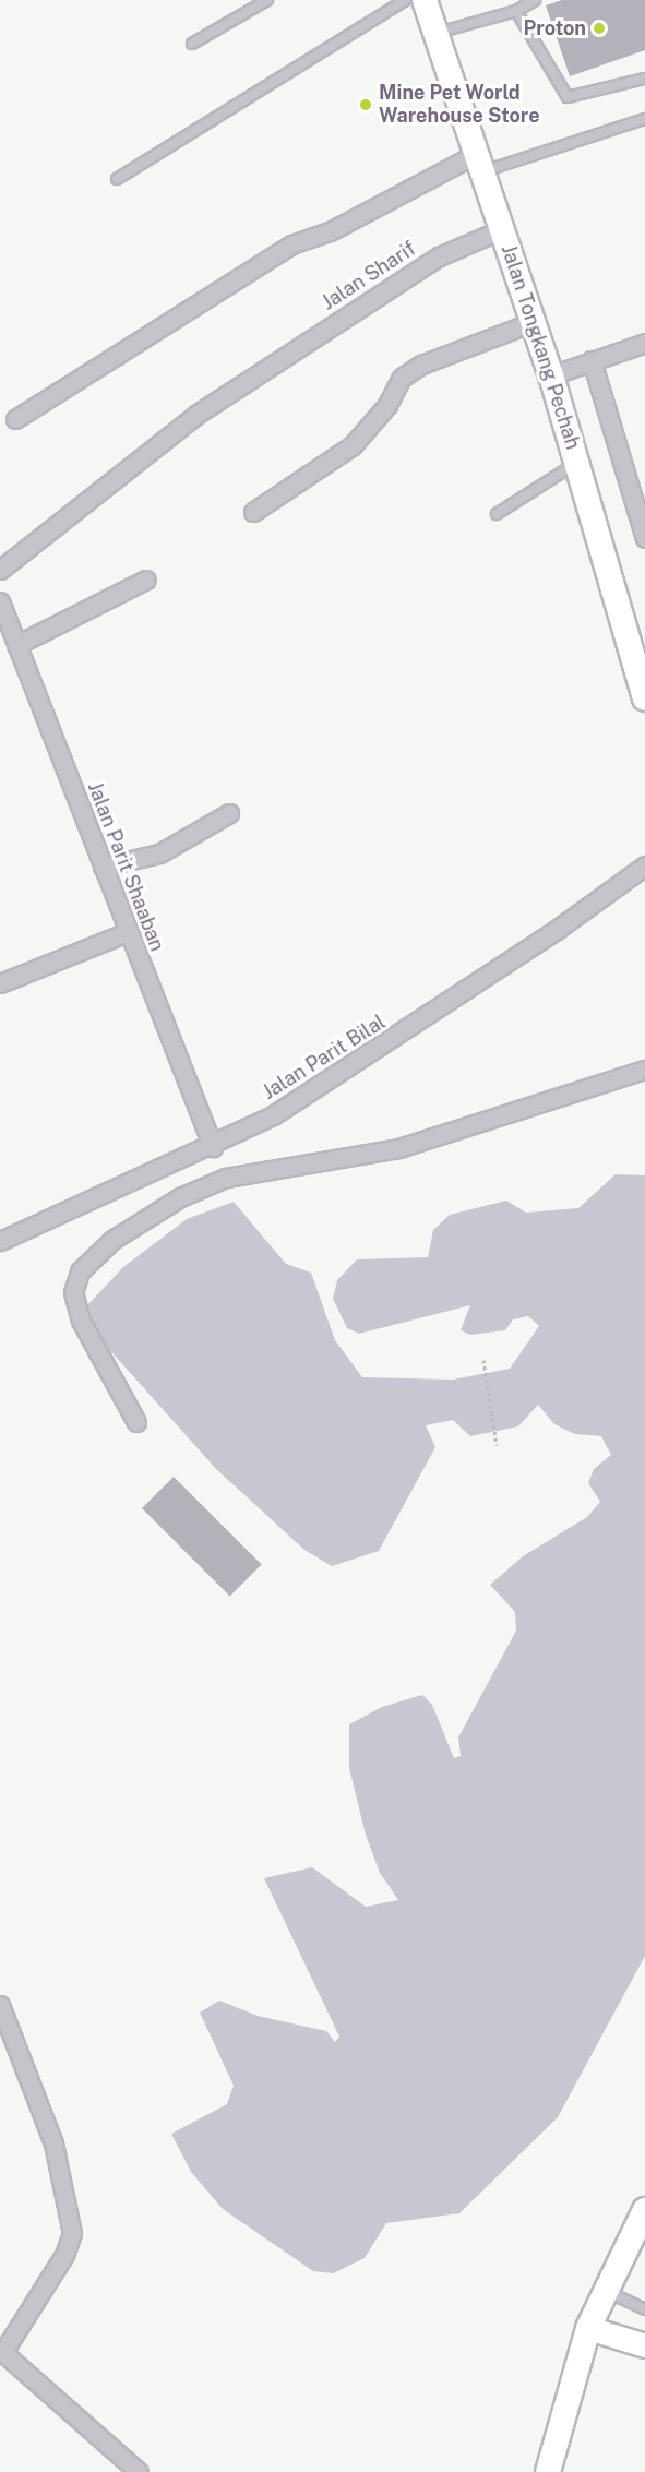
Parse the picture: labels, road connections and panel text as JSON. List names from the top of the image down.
{
  "streets": {
    "main road": ["Jalan Tongkang Pechah"],
    "street": ["Jalan Sharif", "Jalan Parit Shaaban", "Jalan Parit Bilal"]
  },
  "crossings": [
    ["Jalan Sharif", "Jalan Tongkang Pechah"],
    ["Jalan Parit Shaaban", "Jalan Parit Bilal"]
  ],
  "places": ["Proton", "Mine Pet World Warehouse Store"]
}
